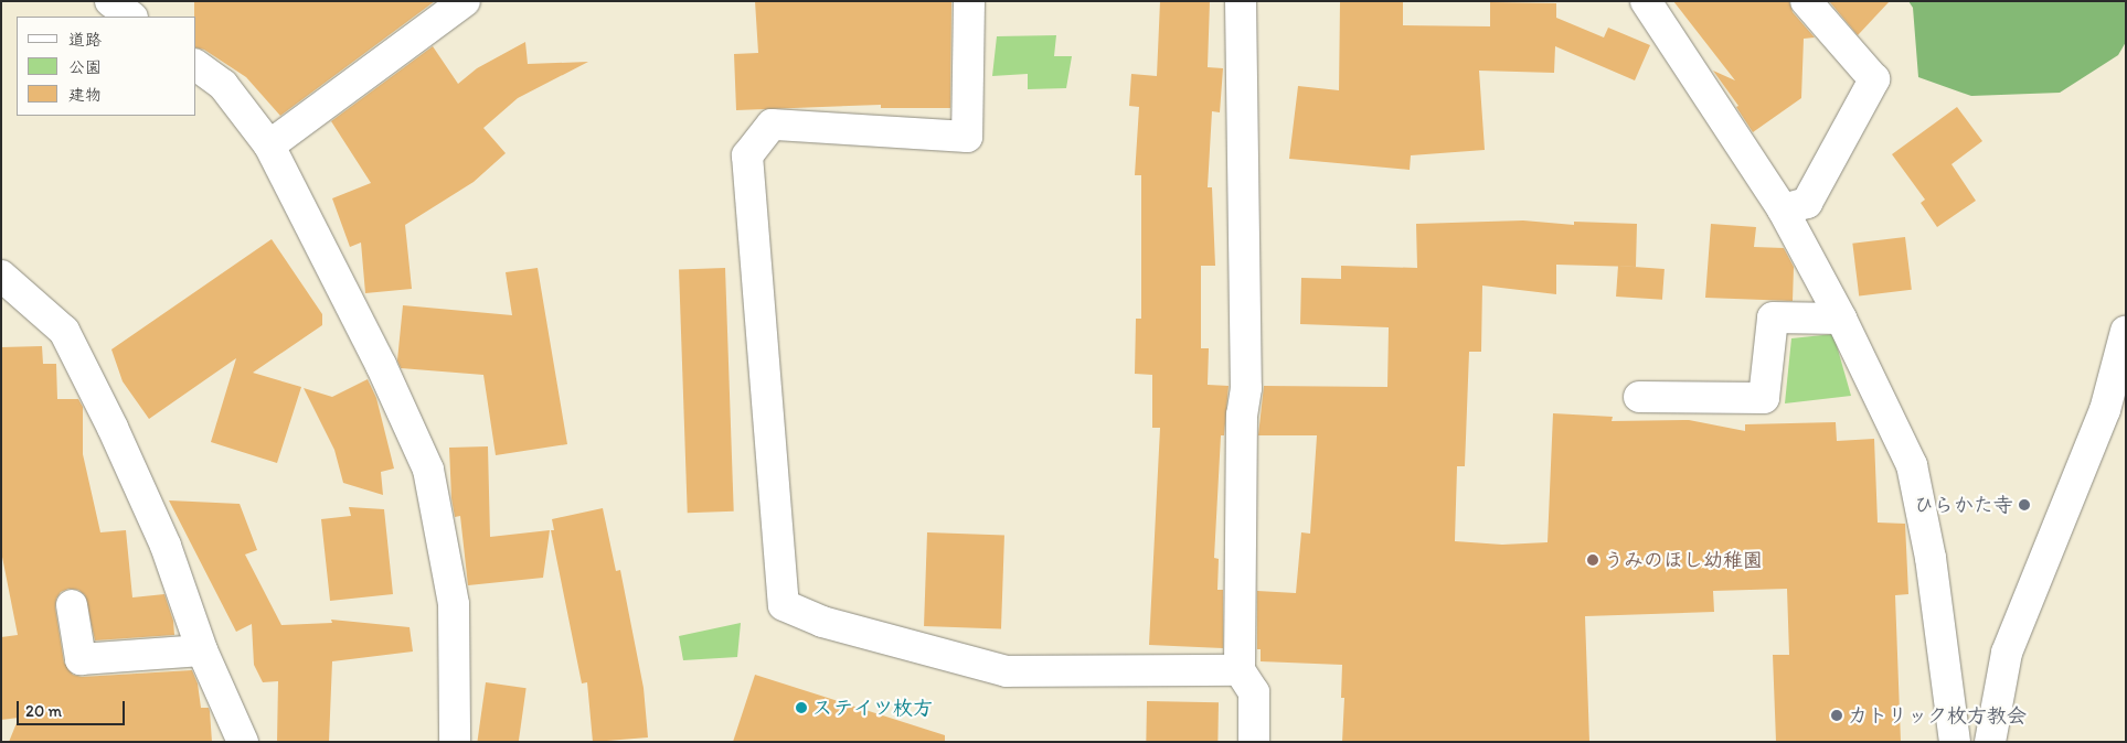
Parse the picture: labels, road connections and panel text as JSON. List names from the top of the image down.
{
  "places": [
    "ひらかた寺",
    "うみのほし幼稚園",
    "ステイツ枚方",
    "カトリック枚方教会"
  ],
  "legend": ["道路", "公園", "建物"],
  "scale_bar": "20 m"
}
